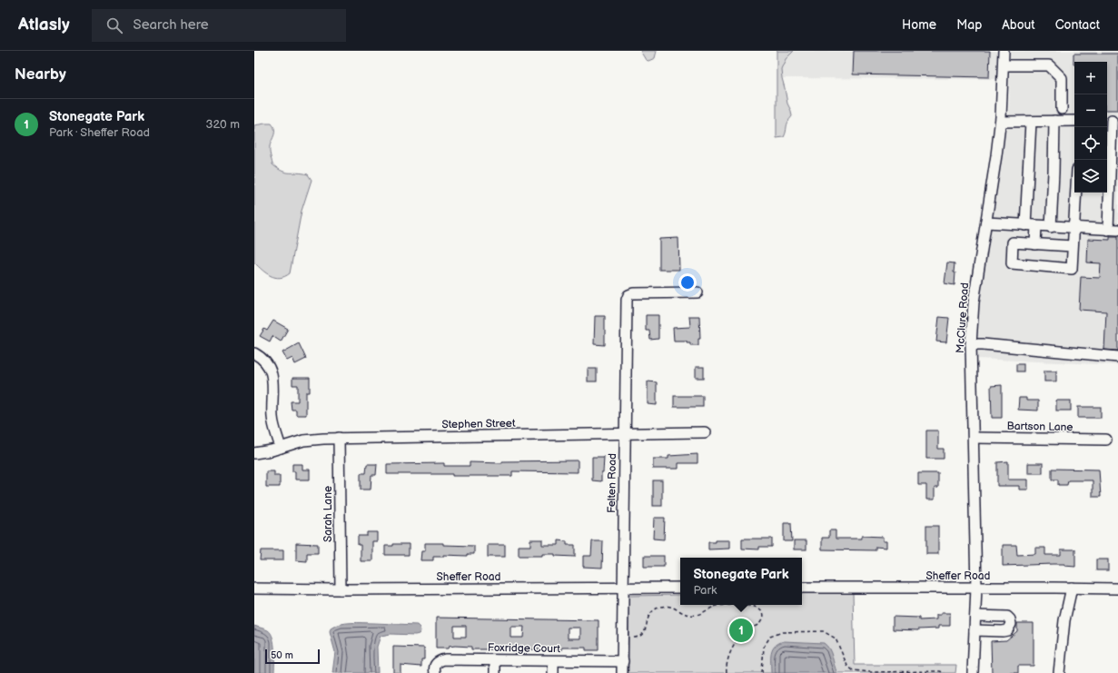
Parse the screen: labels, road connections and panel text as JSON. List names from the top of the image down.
{
  "streets": {
    "street": [
      "McClure Road",
      "Stephen Street",
      "Bartson Lane",
      "Felten Road",
      "Sarah Lane",
      "Sheffer Road",
      "Foxridge Court"
    ]
  },
  "crossings": [
    ["McClure Road", "Bartson Lane"],
    ["McClure Road", "Sheffer Road"],
    ["Stephen Street", "Felten Road"],
    ["Stephen Street", "Sarah Lane"],
    ["Felten Road", "Sheffer Road"],
    ["Felten Road", "Foxridge Court"],
    ["Sarah Lane", "Sheffer Road"]
  ],
  "scale_bar": "50 m",
  "page": {
    "header": "Atlasly",
    "search": "Search here",
    "nav": [
      "Home",
      "Map",
      "About",
      "Contact"
    ],
    "heading": "Nearby",
    "map_buttons": ["+", "−"],
    "list": [
      {
        "mark": "1",
        "name": "Stonegate Park",
        "note": "Park · Sheffer Road",
        "value": "320 m"
      }
    ],
    "popup": ["Stonegate Park", "Park"],
    "pins": "1",
    "scale": "50 m"
  }
}
